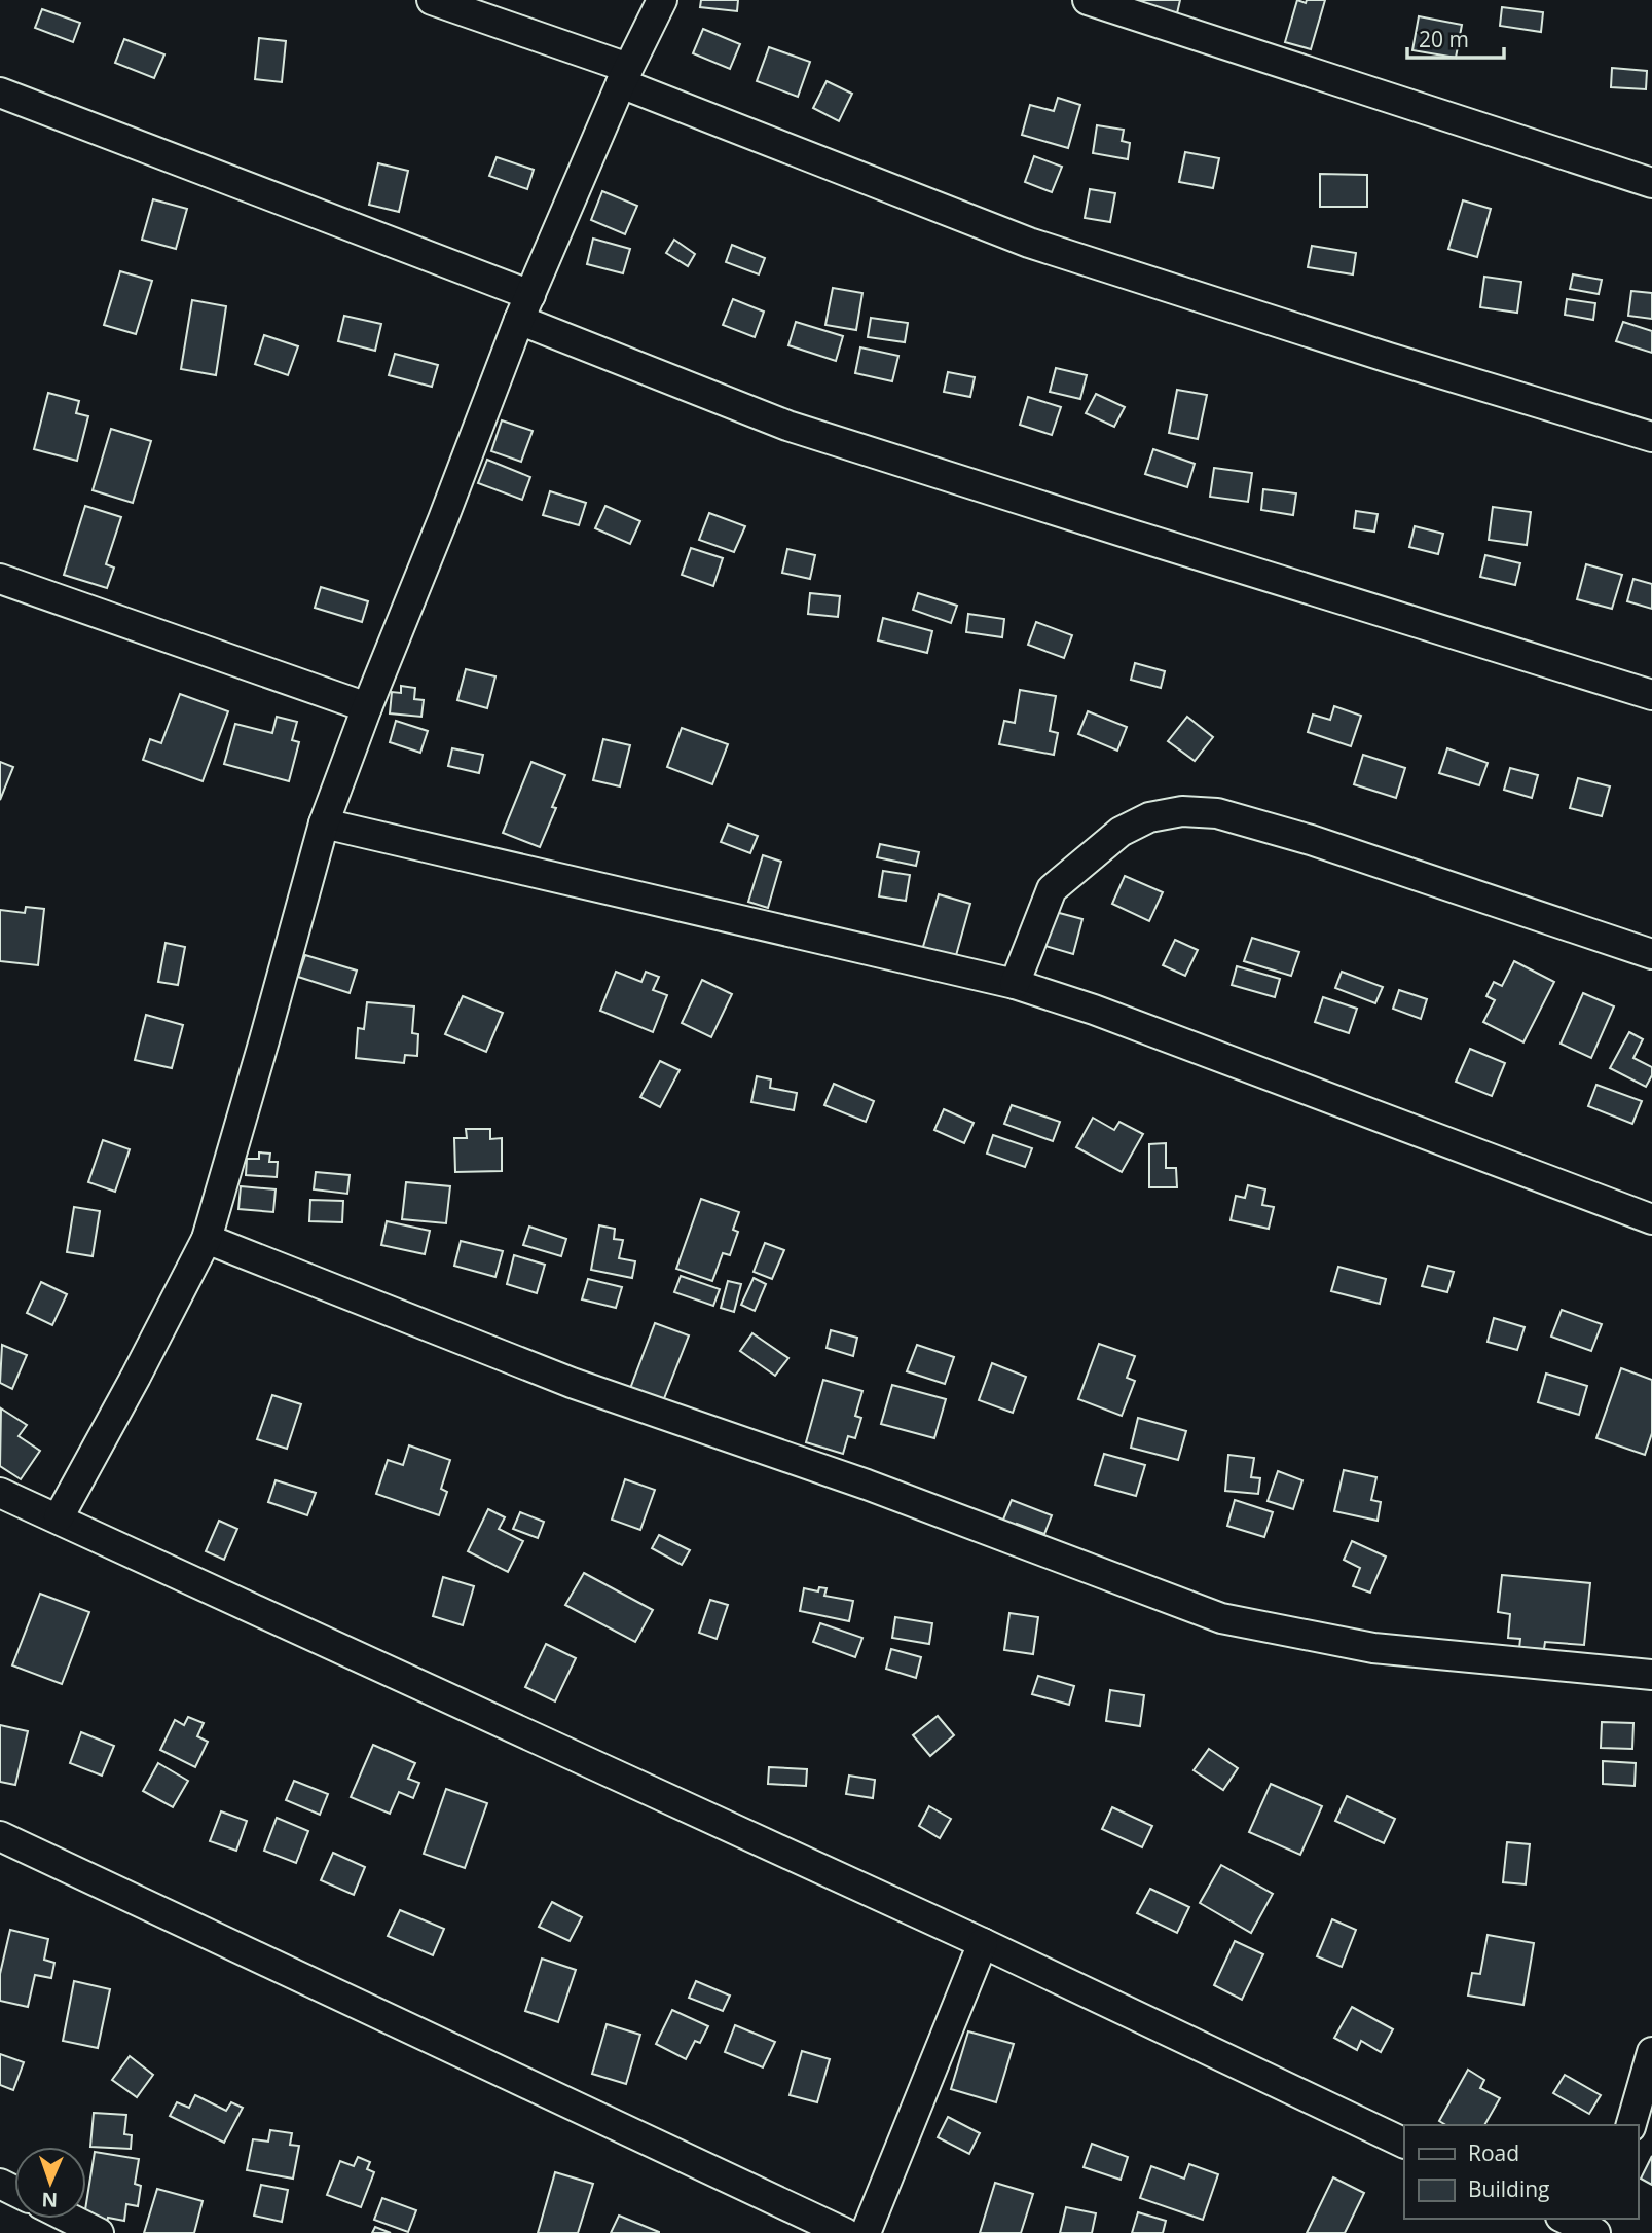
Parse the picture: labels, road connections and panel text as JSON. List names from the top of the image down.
{
  "legend": ["Road", "Building"],
  "scale_bar": "20 m",
  "north": "bottom"
}
